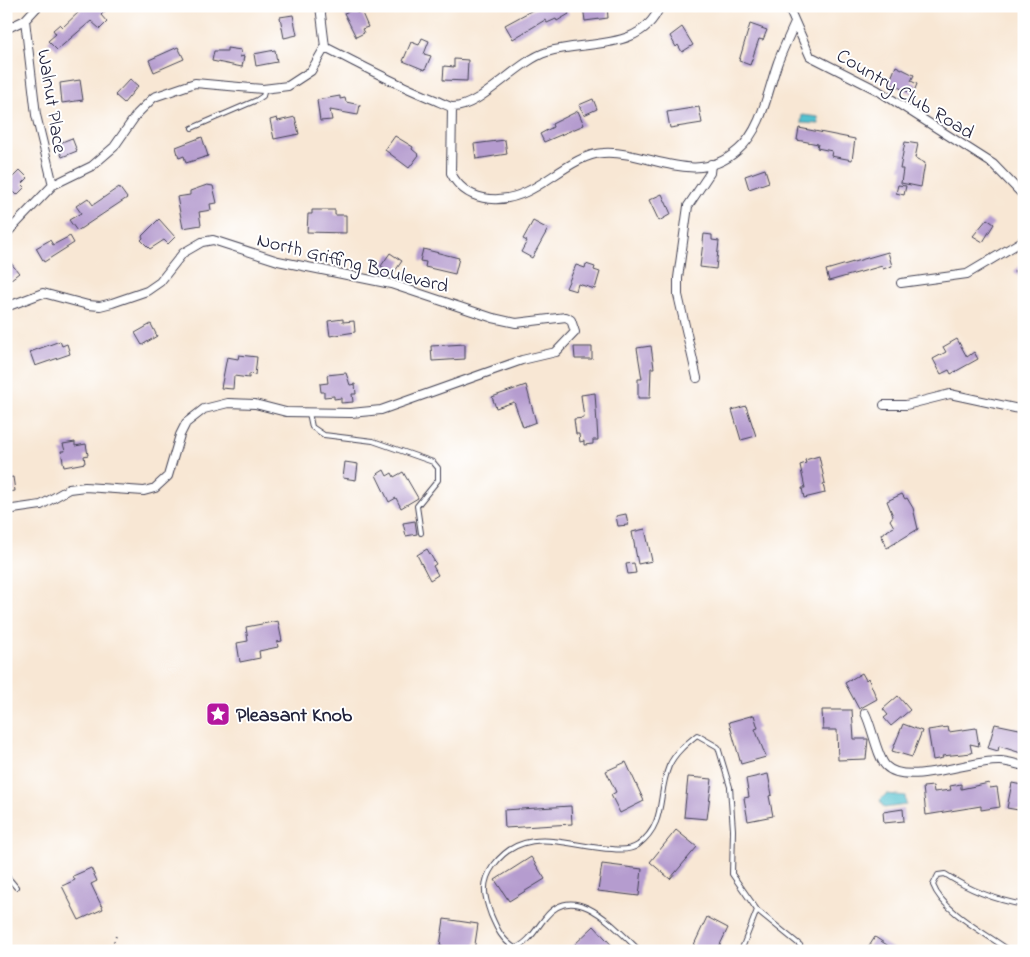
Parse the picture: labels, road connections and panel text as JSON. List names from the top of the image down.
{
  "streets": {
    "street": ["Country Club Road", "Walnut Place", "North Griffing Boulevard"]
  },
  "places": {
    "place": ["Pleasant Knob"]
  }
}
